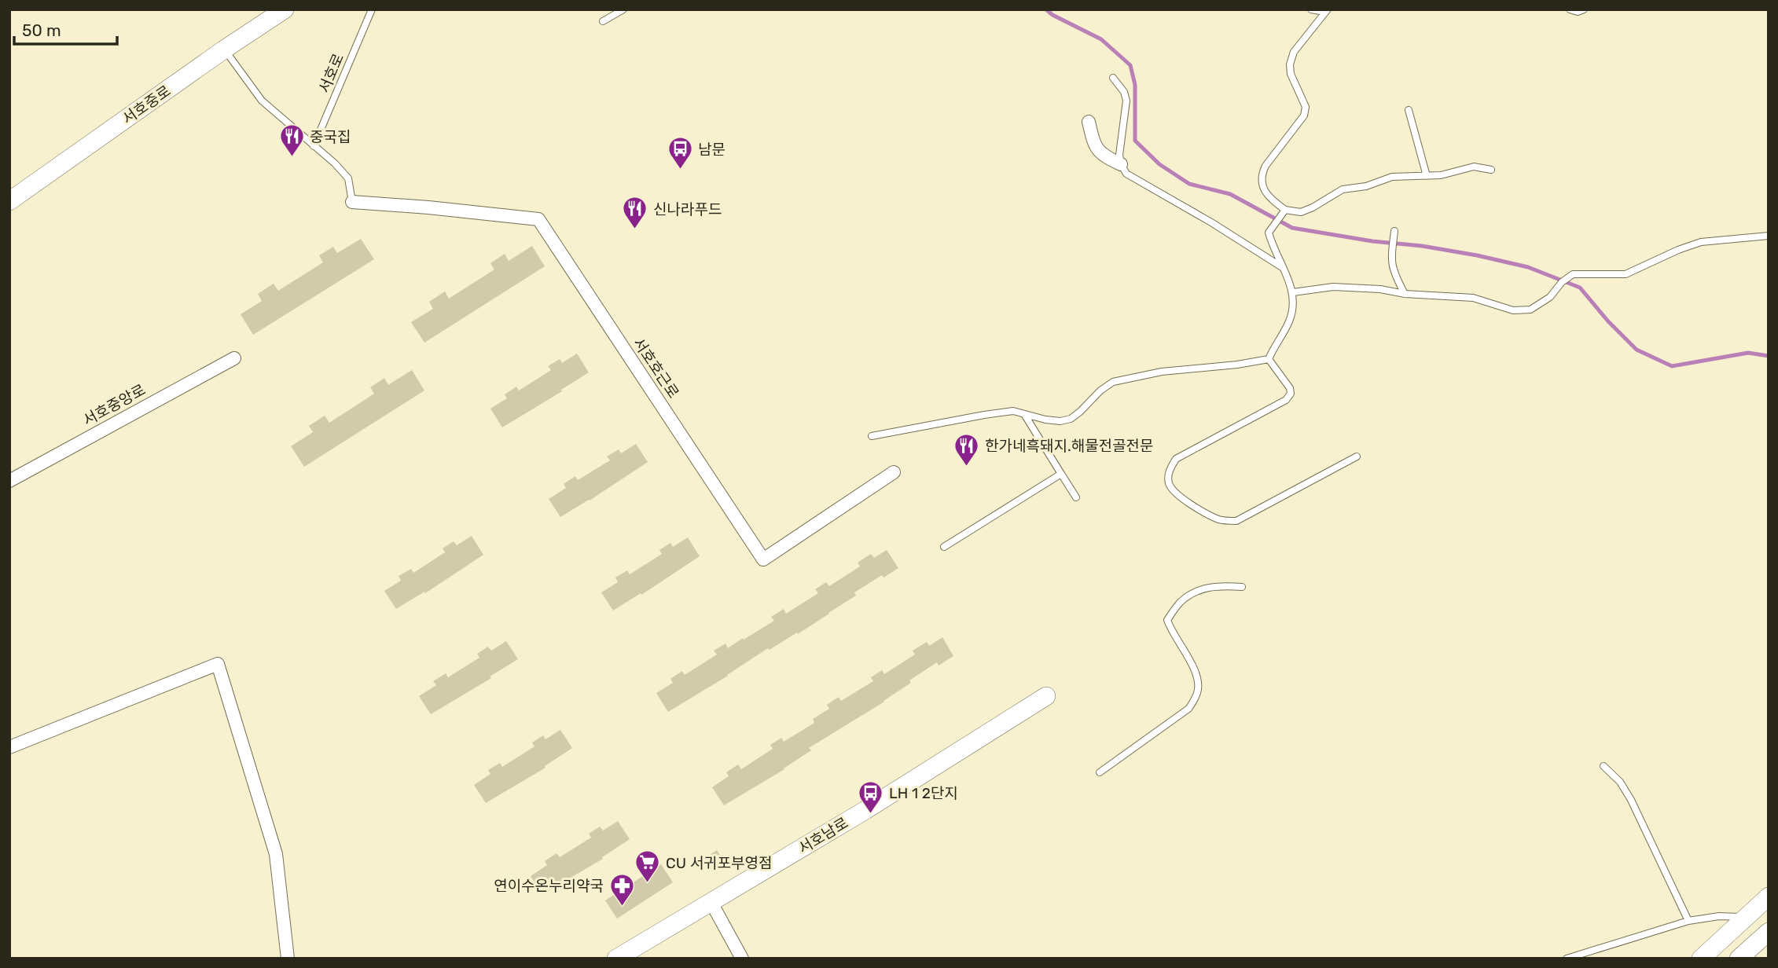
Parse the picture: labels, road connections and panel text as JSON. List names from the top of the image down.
{
  "streets": {
    "main road": ["서호중로", "서호남로"],
    "street": ["서호호근로", "서호중앙로"],
    "lane": ["서호로"]
  },
  "places": {
    "restaurant": ["중국집", "신나라푸드", "한가네흑돼지.해물전골전문"],
    "bus stop": ["남문", "LH 1 2단지"],
    "supermarket": ["CU 서귀포부영점"],
    "pharmacy": ["연이수온누리약국"]
  },
  "scale_bar": "50 m"
}
